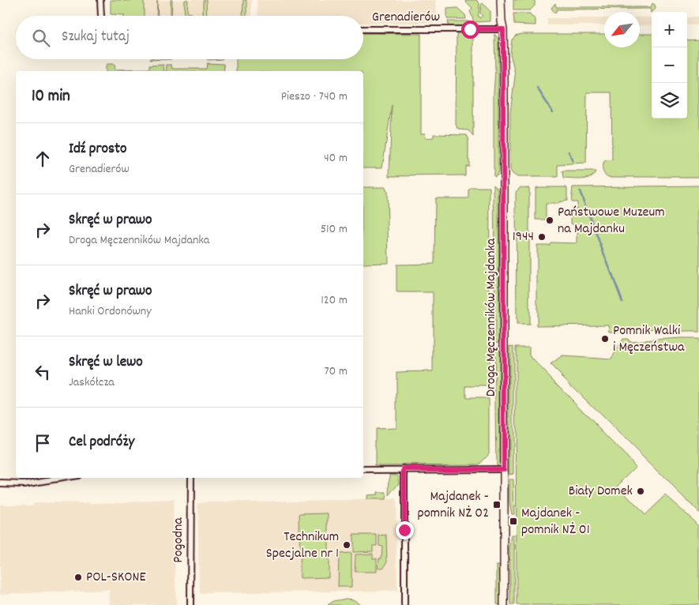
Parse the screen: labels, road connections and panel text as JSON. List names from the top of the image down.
{
  "streets": {
    "street": ["Grenadierów", "Droga Męczenników Majdanka", "Pogodna"]
  },
  "crossings": [
    ["Grenadierów", "Droga Męczenników Majdanka"]
  ],
  "places": {
    "other": [
      "Państwowe Muzeum na Majdanku",
      "1944",
      "Pomnik Walki i Męczeństwa",
      "Biały Domek",
      "Technikum Specjalne nr 1",
      "POL-SKONE"
    ],
    "transit": ["Majdanek - pomnik NŻ 02", "Majdanek - pomnik NŻ 01"]
  },
  "north": "bottom left",
  "page": {
    "map_buttons": ["+", "−"],
    "search": "Szukaj tutaj",
    "heading": ["10 min", "Pieszo · 740 m"],
    "list": [
      ["Idź prosto", "Grenadierów", "40 m"],
      ["Skręć w prawo", "Droga Męczenników Majdanka", "510 m"],
      ["Skręć w prawo", "Hanki Ordonówny", "120 m"],
      ["Skręć w lewo", "Jaskółcza", "70 m"],
      "Cel podróży"
    ]
  }
}
